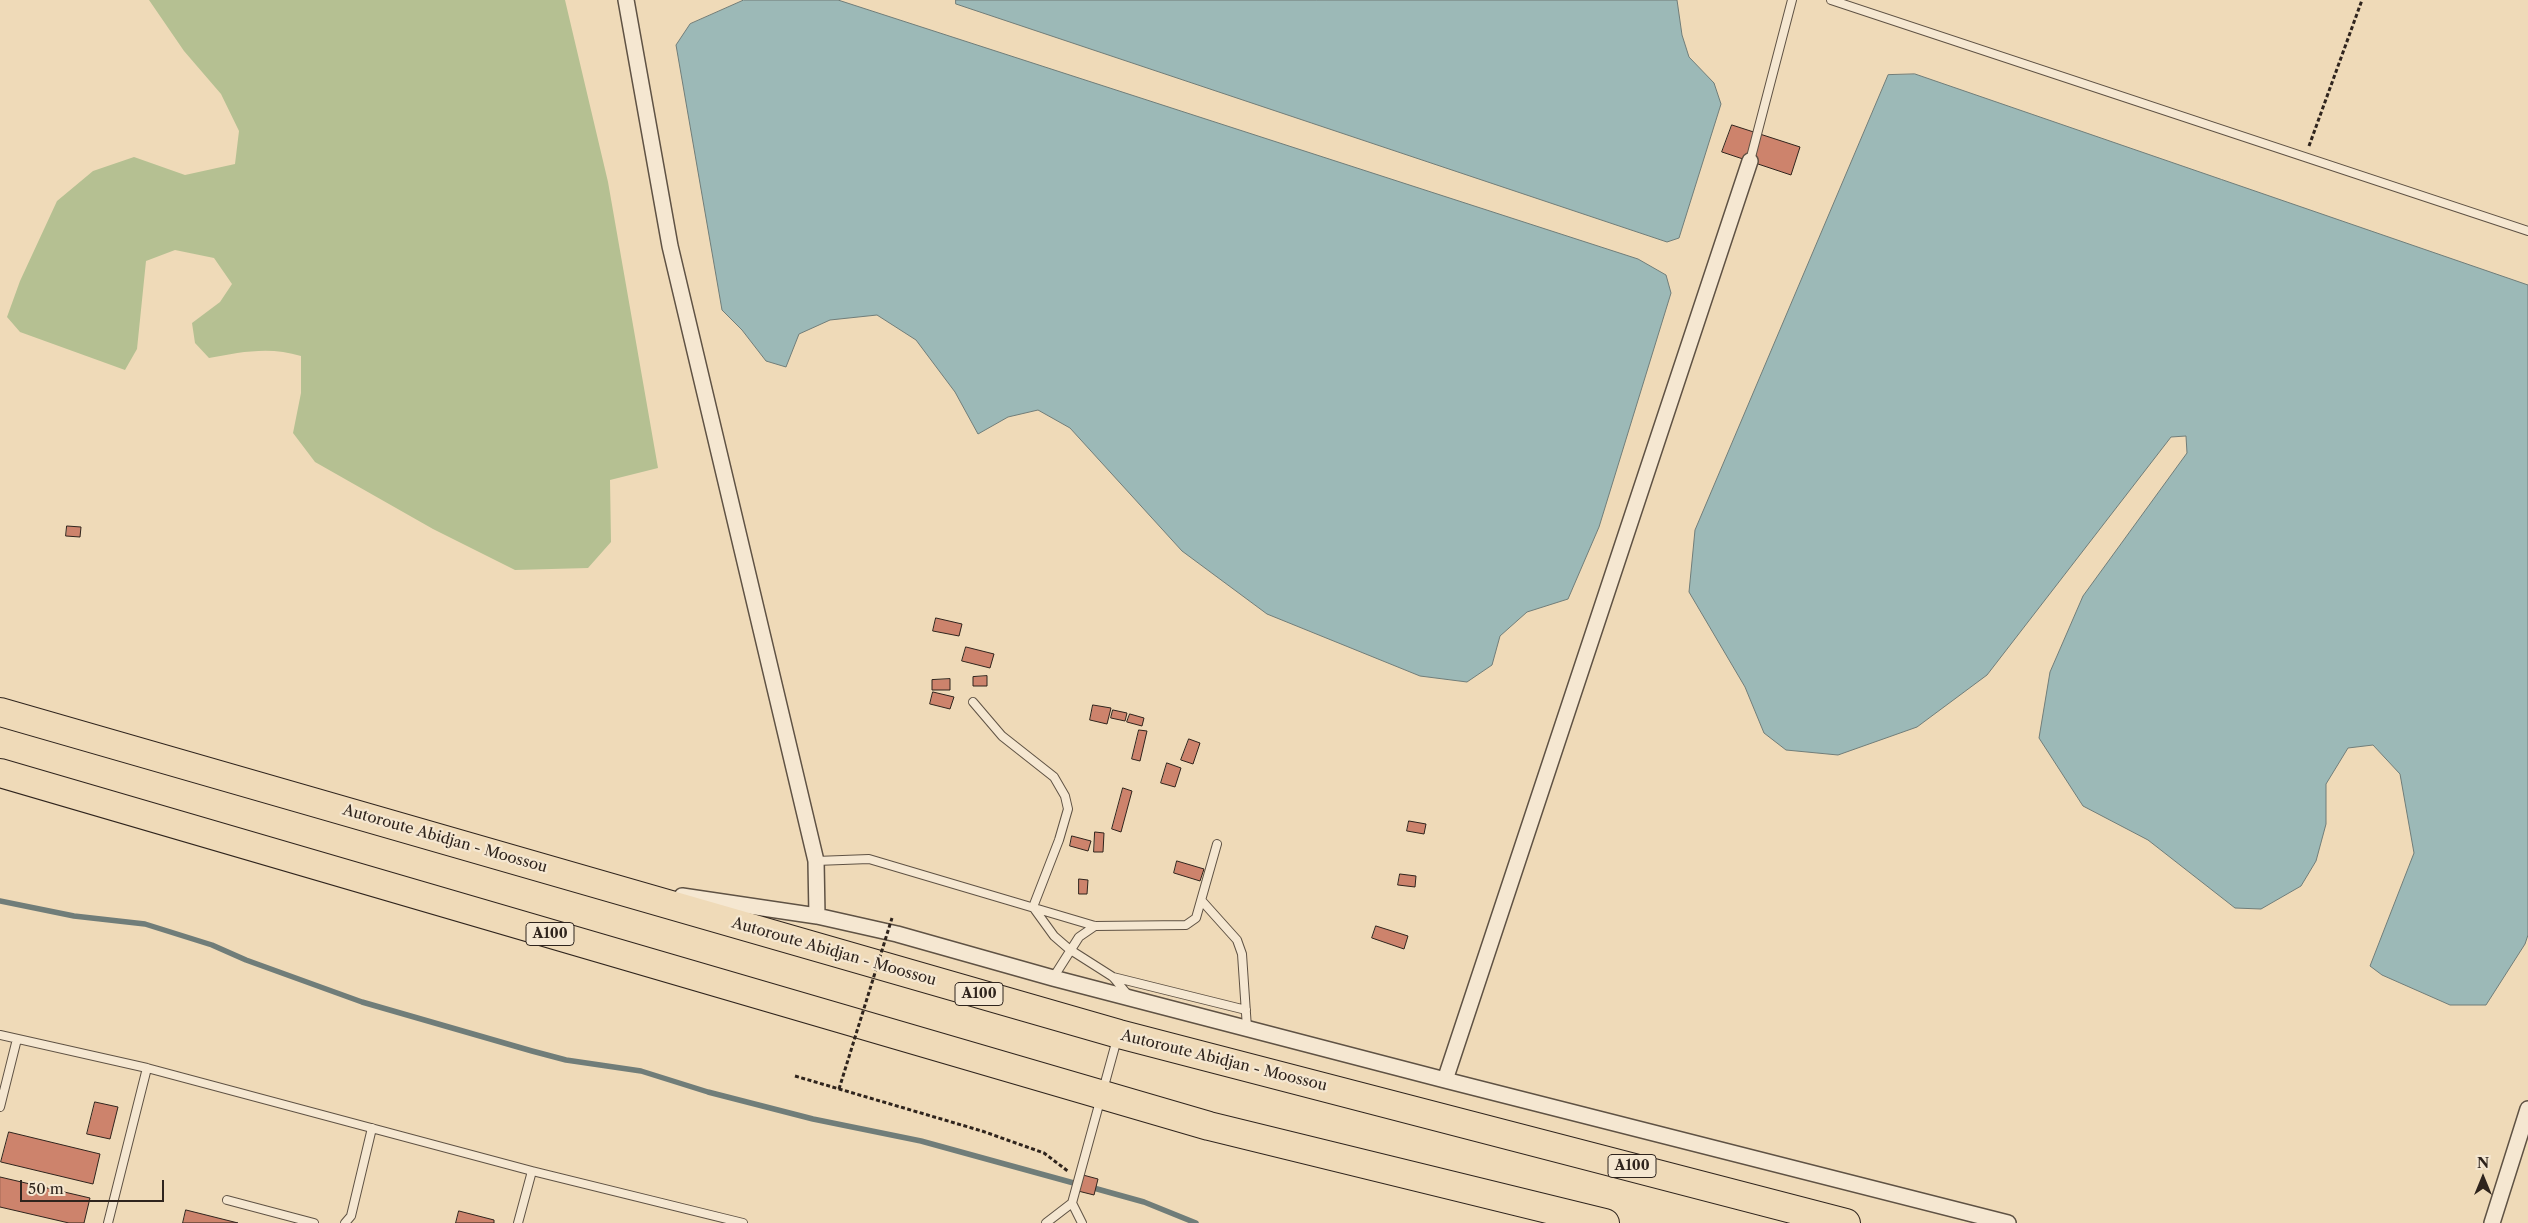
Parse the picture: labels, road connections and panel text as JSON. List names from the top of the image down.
{
  "streets": {
    "highway": ["Autoroute Abidjan - Moossou", "A100"]
  },
  "scale_bar": "50 m",
  "north": "top"
}
